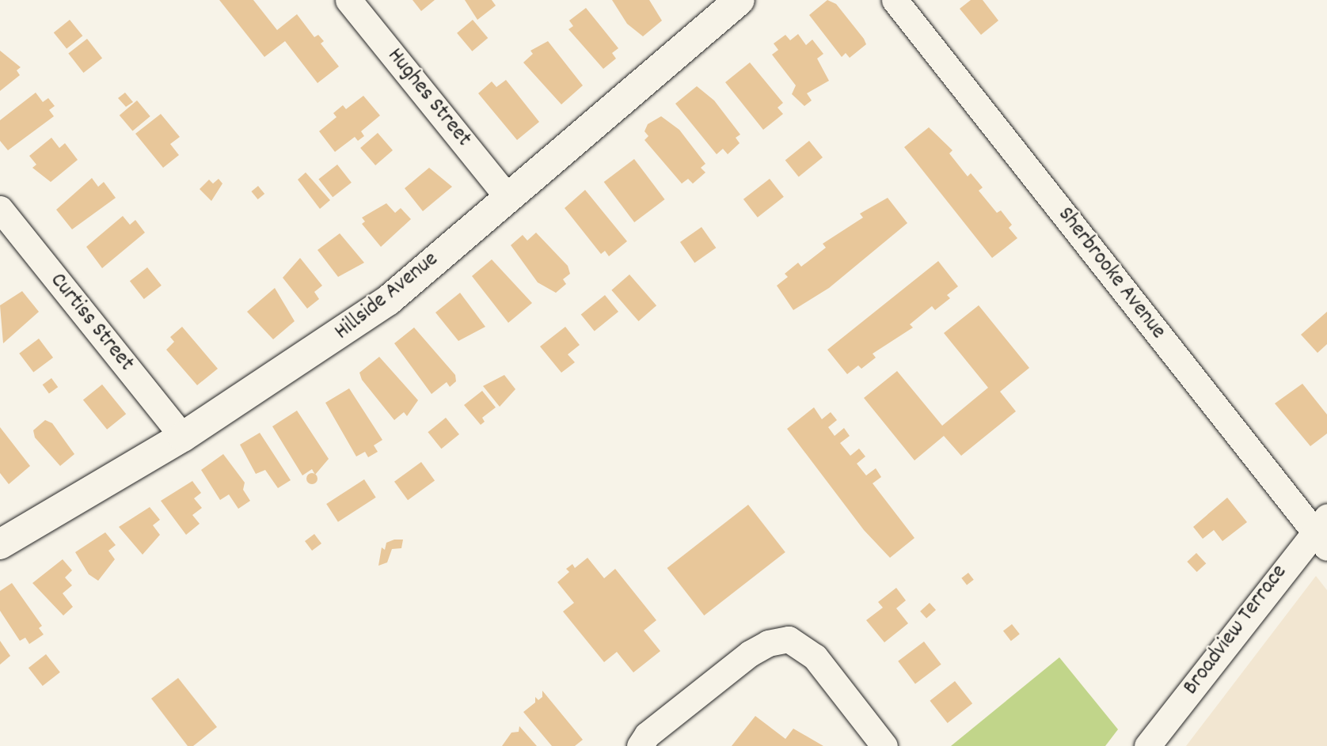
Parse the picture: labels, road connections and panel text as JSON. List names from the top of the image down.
{
  "streets": {
    "street": [
      "Hughes Street",
      "Sherbrooke Avenue",
      "Hillside Avenue",
      "Curtiss Street",
      "Broadview Terrace"
    ]
  },
  "crossings": [
    ["Hughes Street", "Hillside Avenue"],
    ["Sherbrooke Avenue", "Broadview Terrace"],
    ["Hillside Avenue", "Curtiss Street"]
  ]
}
